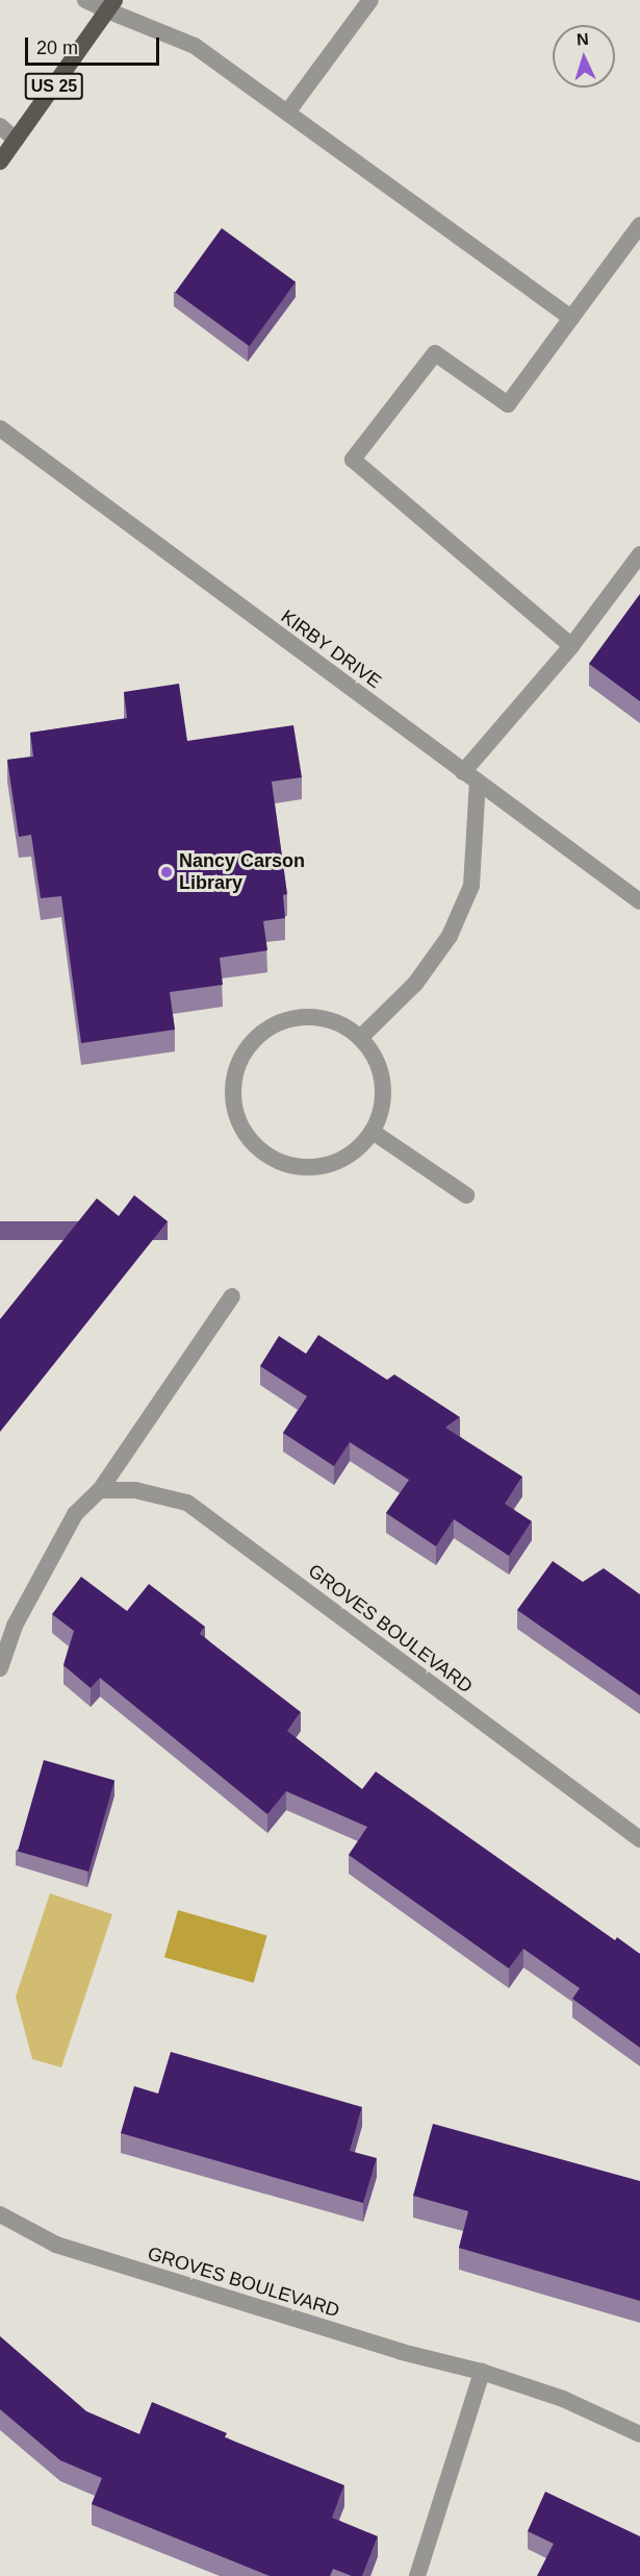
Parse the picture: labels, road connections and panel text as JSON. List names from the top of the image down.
{
  "streets": {
    "main road": ["US 25"],
    "street": ["KIRBY DRIVE", "GROVES BOULEVARD"]
  },
  "places": ["Nancy Carson Library"],
  "scale_bar": "20 m",
  "north": "top"
}
